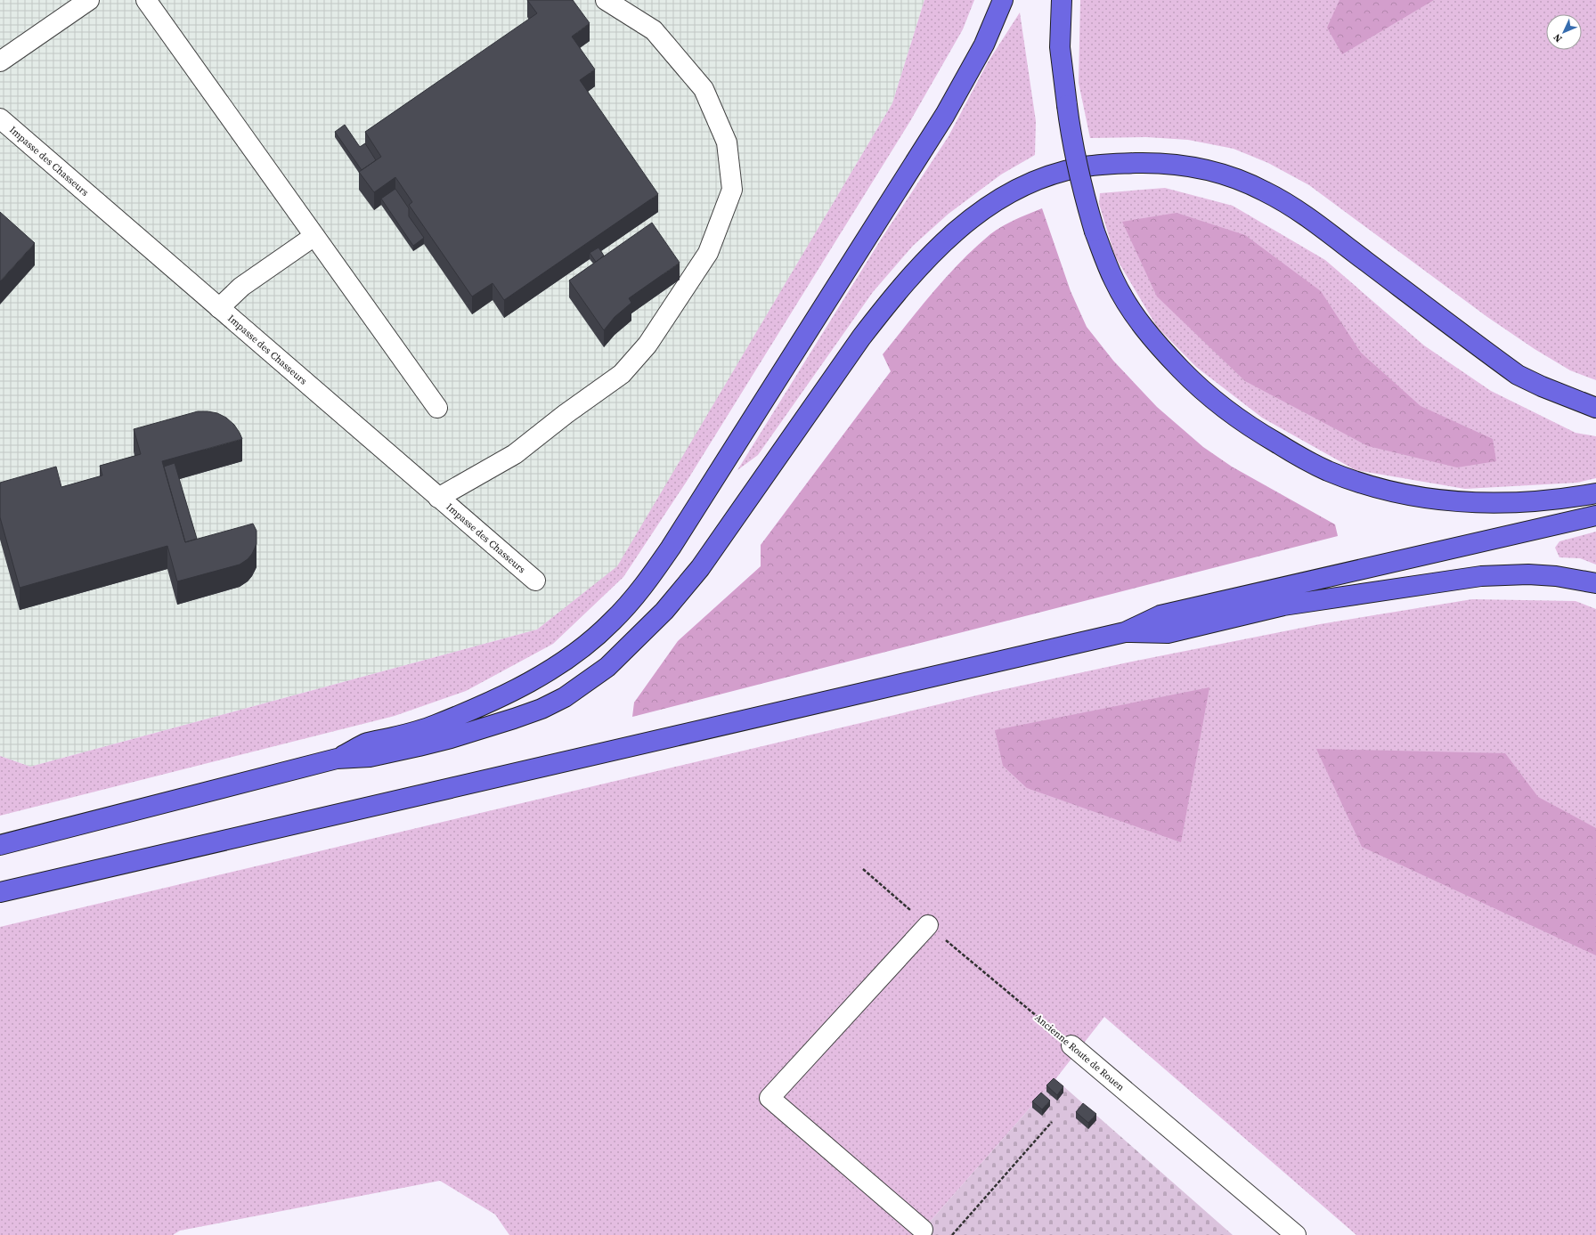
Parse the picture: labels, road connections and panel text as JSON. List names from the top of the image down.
{
  "streets": {
    "street": ["Impasse des Chasseurs", "Ancienne Route de Rouen"]
  },
  "north": "bottom left"
}
